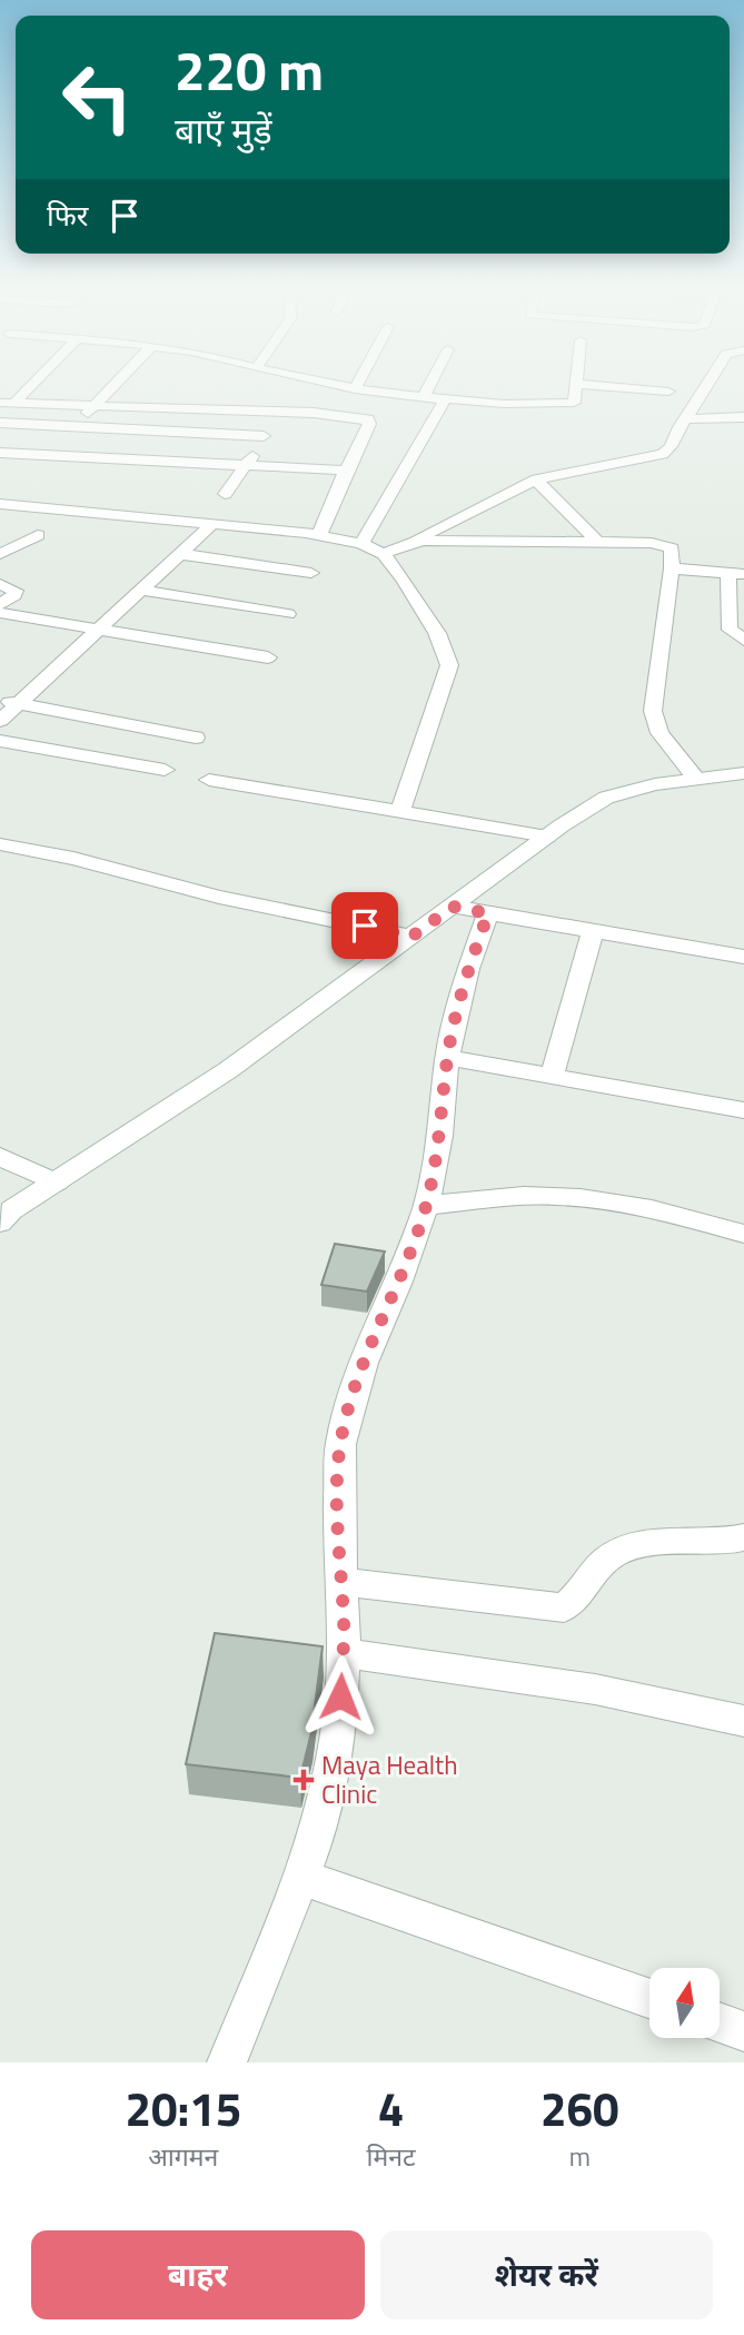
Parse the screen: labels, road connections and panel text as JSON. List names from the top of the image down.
{
  "places": {
    "health": ["Maya Health Clinic"]
  },
  "north": "top",
  "page": {
    "turn": ["220 m", "बाएँ मुड़ें"],
    "then": "फिर",
    "eta": [
      "20:15",
      "आगमन",
      "4",
      "मिनट",
      "260",
      "m"
    ],
    "buttons": ["बाहर", "शेयर करें"]
  }
}
